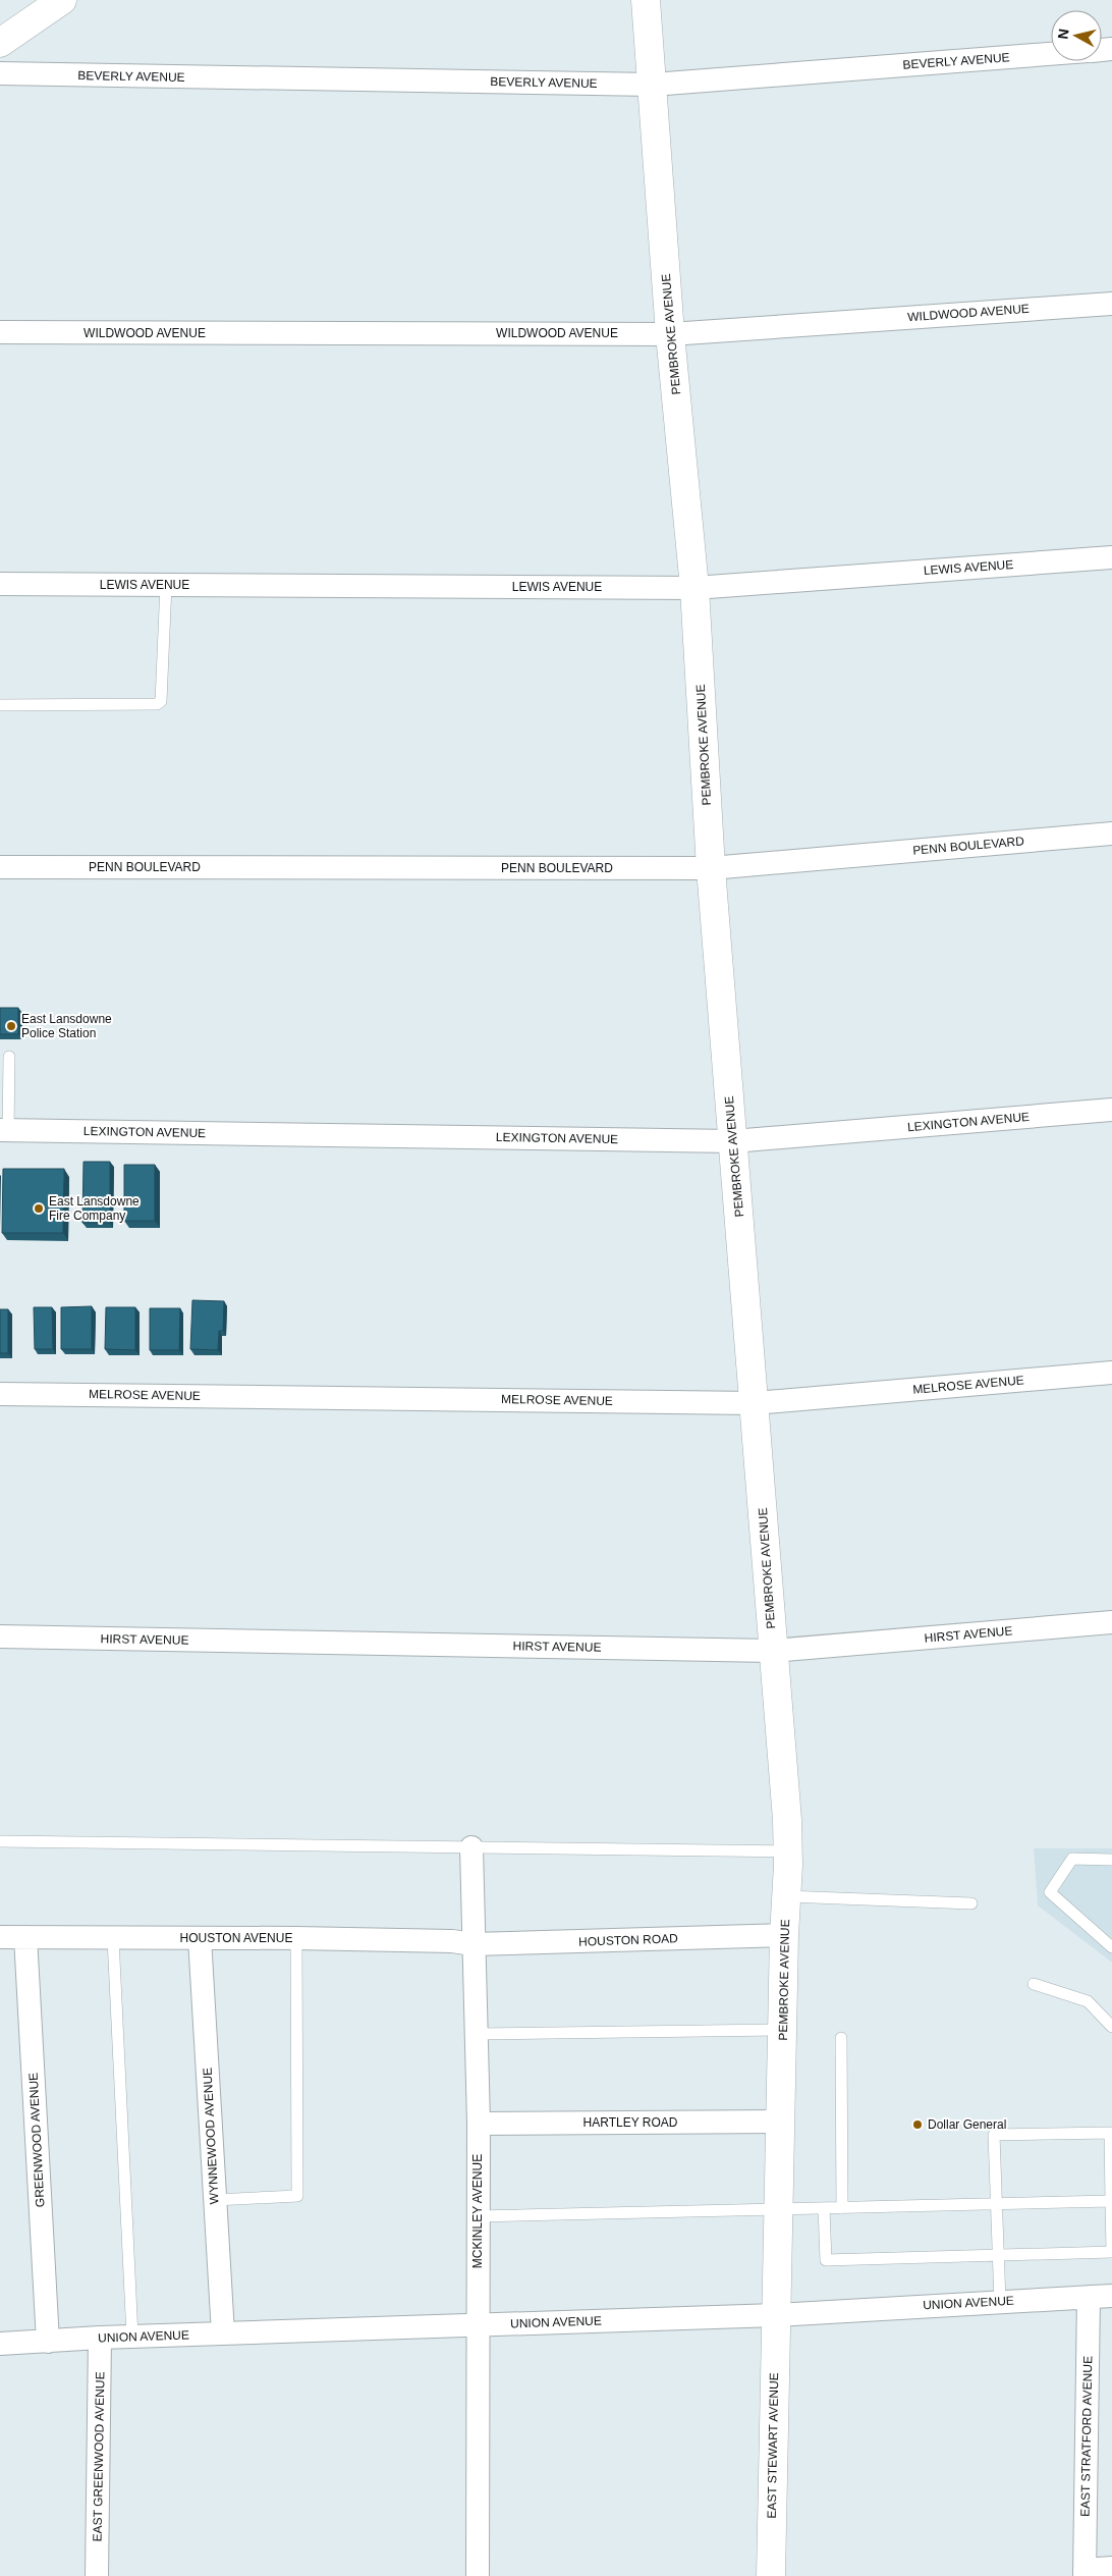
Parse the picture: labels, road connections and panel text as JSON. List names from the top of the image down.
{
  "streets": {
    "street": [
      "BEVERLY AVENUE",
      "WILDWOOD AVENUE",
      "PEMBROKE AVENUE",
      "LEWIS AVENUE",
      "PENN BOULEVARD",
      "LEXINGTON AVENUE",
      "MELROSE AVENUE",
      "HIRST AVENUE",
      "HOUSTON AVENUE",
      "HOUSTON ROAD",
      "HARTLEY ROAD",
      "WYNNEWOOD AVENUE",
      "GREENWOOD AVENUE",
      "MCKINLEY AVENUE",
      "UNION AVENUE",
      "EAST STRATFORD AVENUE",
      "EAST STEWART AVENUE",
      "EAST GREENWOOD AVENUE"
    ]
  },
  "crossings": [
    ["BEVERLY AVENUE", "PEMBROKE AVENUE"],
    ["WILDWOOD AVENUE", "PEMBROKE AVENUE"],
    ["PEMBROKE AVENUE", "LEWIS AVENUE"],
    ["PEMBROKE AVENUE", "PENN BOULEVARD"],
    ["PEMBROKE AVENUE", "LEXINGTON AVENUE"],
    ["PEMBROKE AVENUE", "MELROSE AVENUE"],
    ["PEMBROKE AVENUE", "HIRST AVENUE"],
    ["PEMBROKE AVENUE", "HOUSTON ROAD"],
    ["PEMBROKE AVENUE", "HARTLEY ROAD"],
    ["PEMBROKE AVENUE", "UNION AVENUE"],
    ["PEMBROKE AVENUE", "EAST STEWART AVENUE"],
    ["HOUSTON AVENUE", "HOUSTON ROAD"],
    ["HOUSTON AVENUE", "WYNNEWOOD AVENUE"],
    ["HOUSTON AVENUE", "GREENWOOD AVENUE"],
    ["HOUSTON AVENUE", "MCKINLEY AVENUE"],
    ["HOUSTON ROAD", "MCKINLEY AVENUE"],
    ["HARTLEY ROAD", "MCKINLEY AVENUE"],
    ["WYNNEWOOD AVENUE", "UNION AVENUE"],
    ["GREENWOOD AVENUE", "UNION AVENUE"],
    ["MCKINLEY AVENUE", "UNION AVENUE"],
    ["UNION AVENUE", "EAST STRATFORD AVENUE"],
    ["UNION AVENUE", "EAST STEWART AVENUE"],
    ["UNION AVENUE", "EAST GREENWOOD AVENUE"]
  ],
  "places": ["East Lansdowne Police Station", "East Lansdowne Fire Company", "Dollar General"],
  "north": "left"
}
